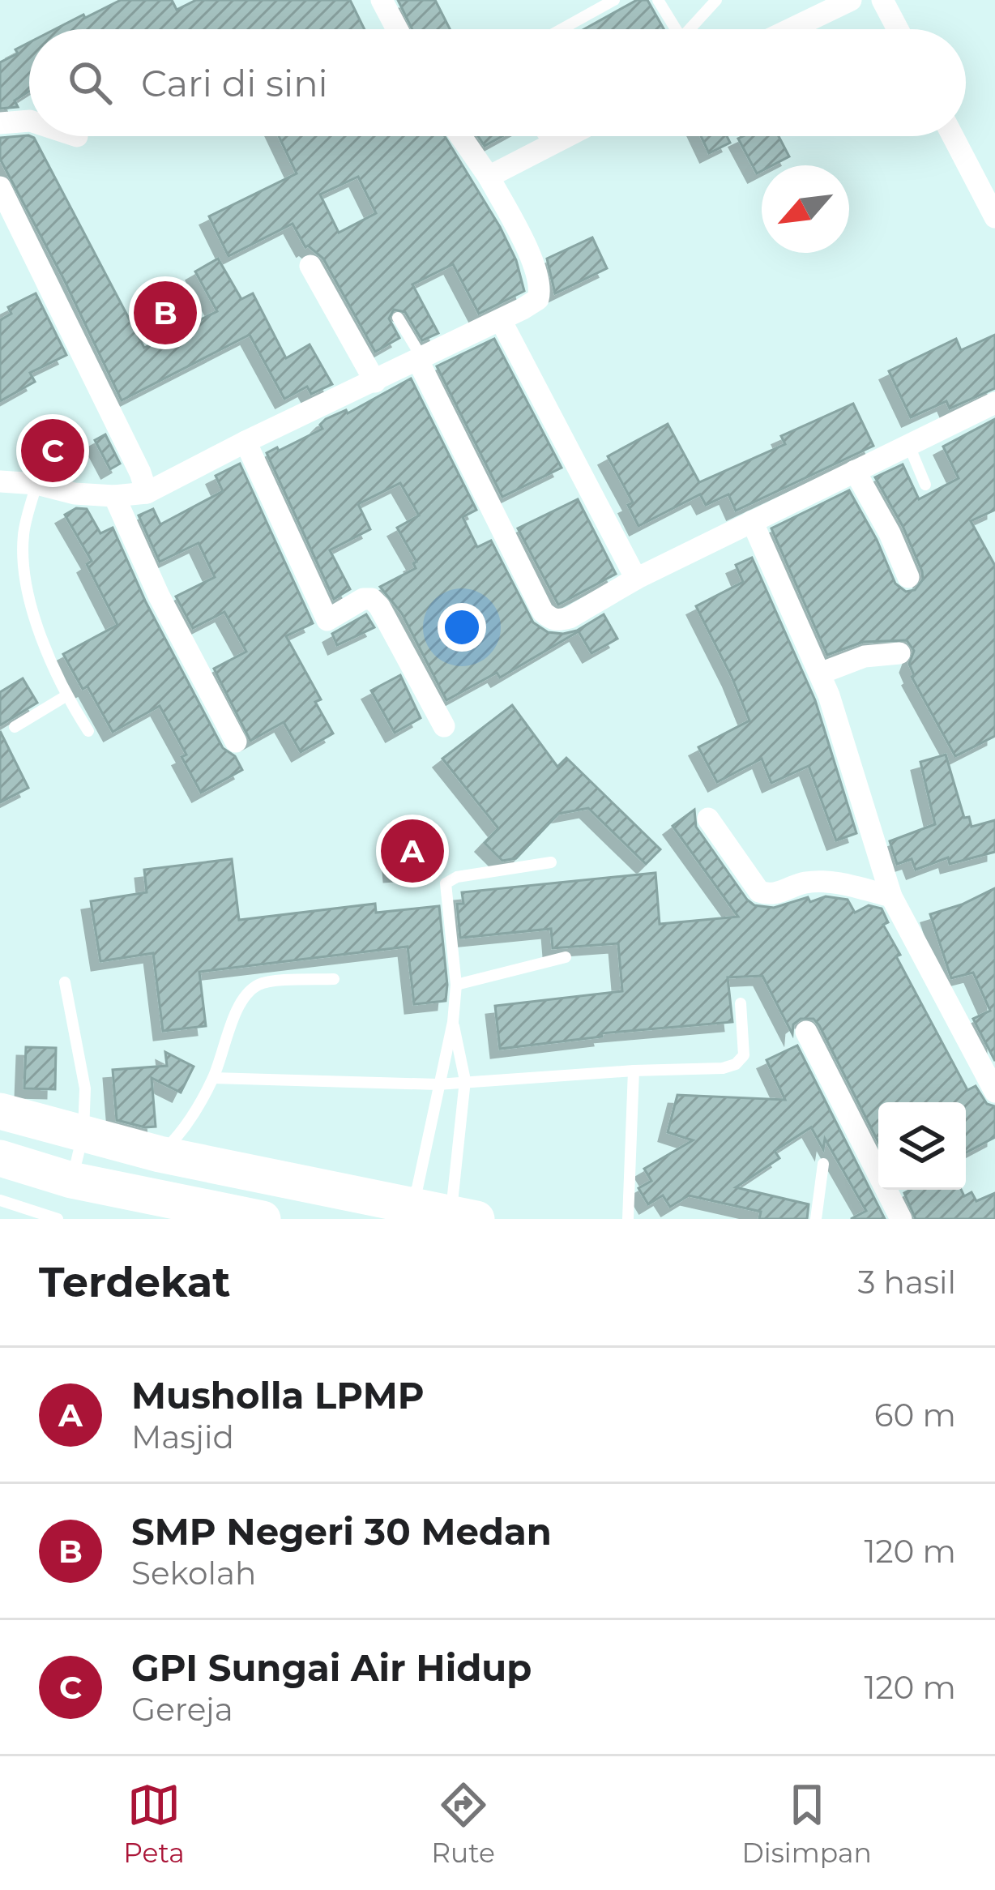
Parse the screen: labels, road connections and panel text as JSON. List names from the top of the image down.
{
  "north": "bottom left",
  "page": {
    "search": "Cari di sini",
    "pins": ["B", "C", "A"],
    "heading": ["Terdekat", "3 hasil"],
    "list": [
      {
        "mark": "A",
        "name": "Musholla LPMP",
        "note": "Masjid",
        "value": "60 m"
      },
      {
        "mark": "B",
        "name": "SMP Negeri 30 Medan",
        "note": "Sekolah",
        "value": "120 m"
      },
      {
        "mark": "C",
        "name": "GPI Sungai Air Hidup",
        "note": "Gereja",
        "value": "120 m"
      }
    ],
    "nav": ["Peta", "Rute", "Disimpan"]
  }
}
